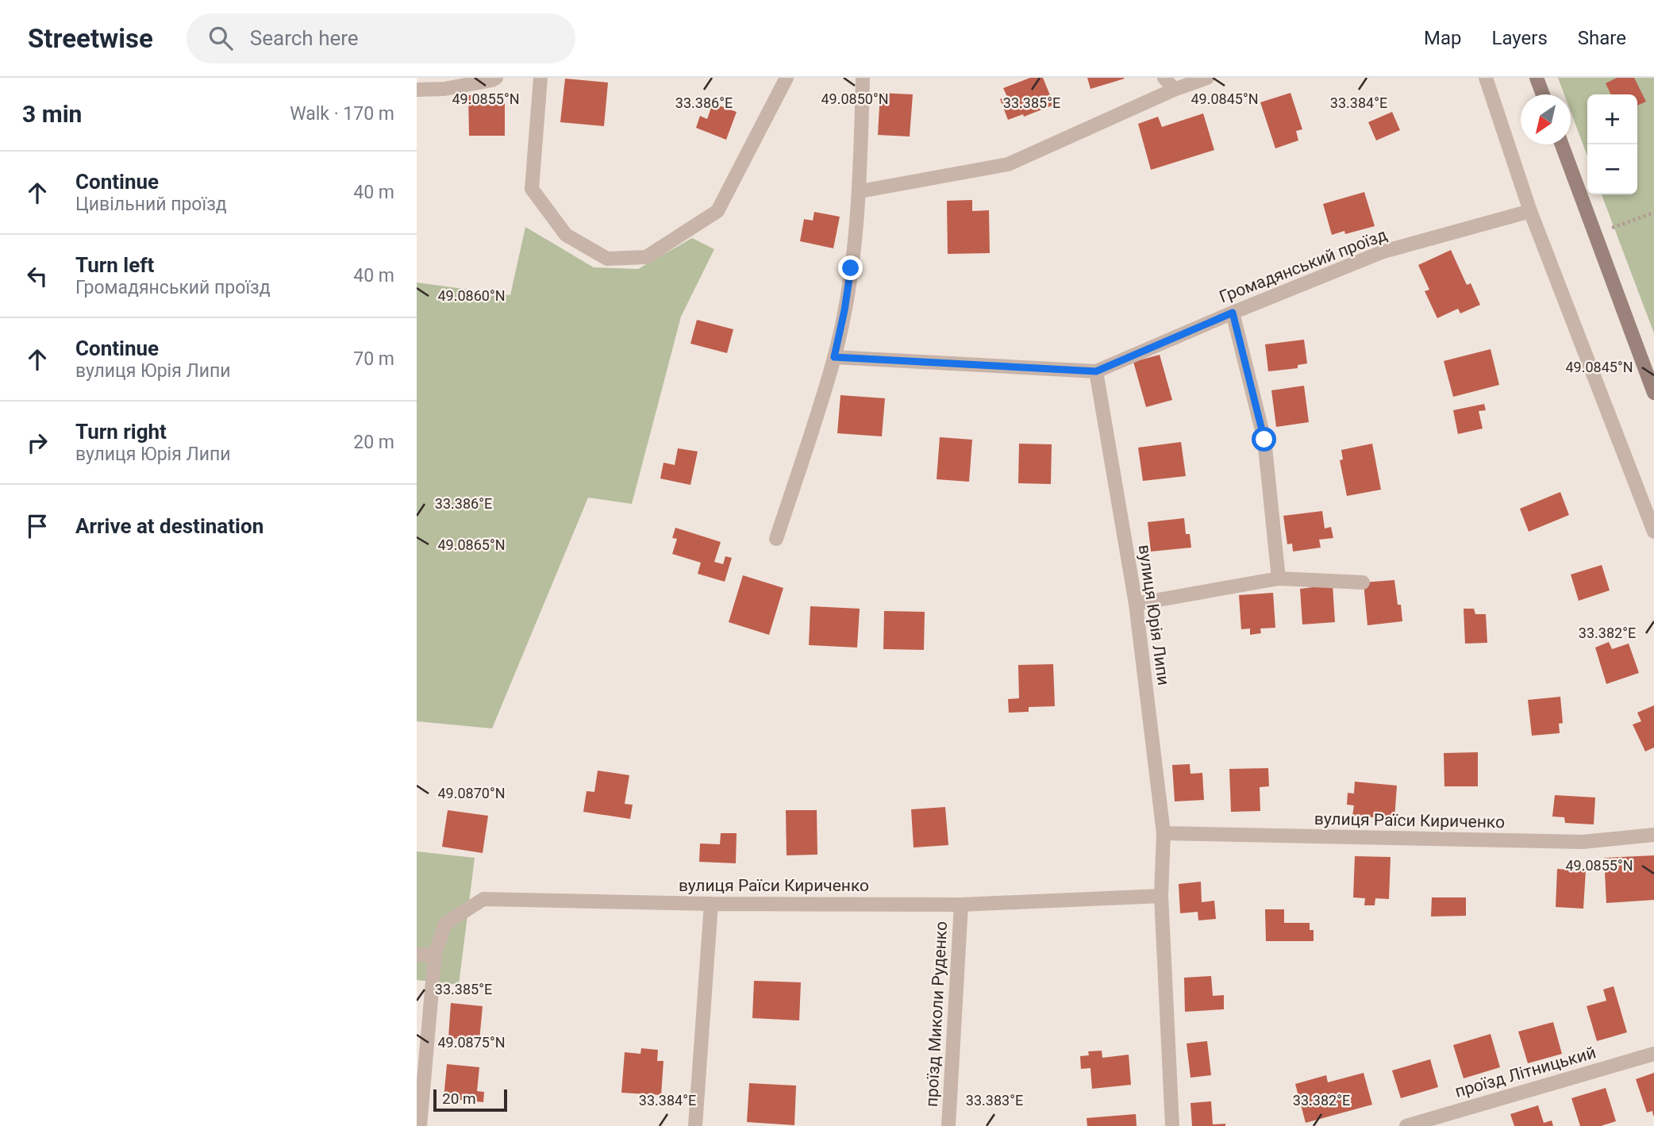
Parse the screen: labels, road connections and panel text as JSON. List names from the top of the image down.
{
  "streets": {
    "street": [
      "Громадянський проїзд",
      "вулиця Юрія Липи",
      "вулиця Раїси Кириченко",
      "проїзд Миколи Руденко",
      "проїзд Літницький"
    ]
  },
  "crossings": [
    ["Громадянський проїзд", "вулиця Юрія Липи"],
    ["вулиця Юрія Липи", "вулиця Раїси Кириченко"],
    ["вулиця Раїси Кириченко", "проїзд Миколи Руденко"]
  ],
  "scale_bar": "20 m",
  "north": "bottom left",
  "page": {
    "header": "Streetwise",
    "search": "Search here",
    "nav": ["Map", "Layers", "Share"],
    "heading": ["3 min", "Walk · 170 m"],
    "map_buttons": ["+", "−"],
    "list": [
      ["Continue", "Цивільний проїзд", "40 m"],
      ["Turn left", "Громадянський проїзд", "40 m"],
      ["Continue", "вулиця Юрія Липи", "70 m"],
      ["Turn right", "вулиця Юрія Липи", "20 m"],
      "Arrive at destination"
    ],
    "scale": "20 m"
  },
  "coordinates": [
    "49.0855°N",
    "49.0850°N",
    "49.0845°N",
    "33.386°E",
    "33.385°E",
    "33.384°E",
    "49.0860°N",
    "49.0865°N",
    "33.382°E",
    "49.0870°N",
    "49.0875°N",
    "33.383°E"
  ]
}
